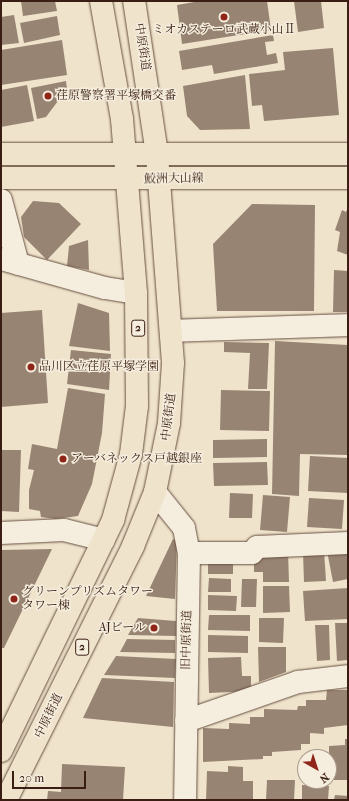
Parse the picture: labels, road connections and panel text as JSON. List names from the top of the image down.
{
  "streets": {
    "main road": ["中原街道", "鮫洲大山線", "2"],
    "street": ["旧中原街道"]
  },
  "crossings": [
    ["中原街道", "鮫洲大山線"],
    ["中原街道", "旧中原街道"],
    ["鮫洲大山線", "2"]
  ],
  "places": [
    "ミオカステーロ武蔵小山Ⅱ",
    "荏原警察署平塚橋交番",
    "品川区立荏原平塚学園",
    "アーバネックス戸越銀座",
    "グリーンプリズムタワー タワー棟",
    "AJビール"
  ],
  "scale_bar": "20 m",
  "north": "bottom right"
}
